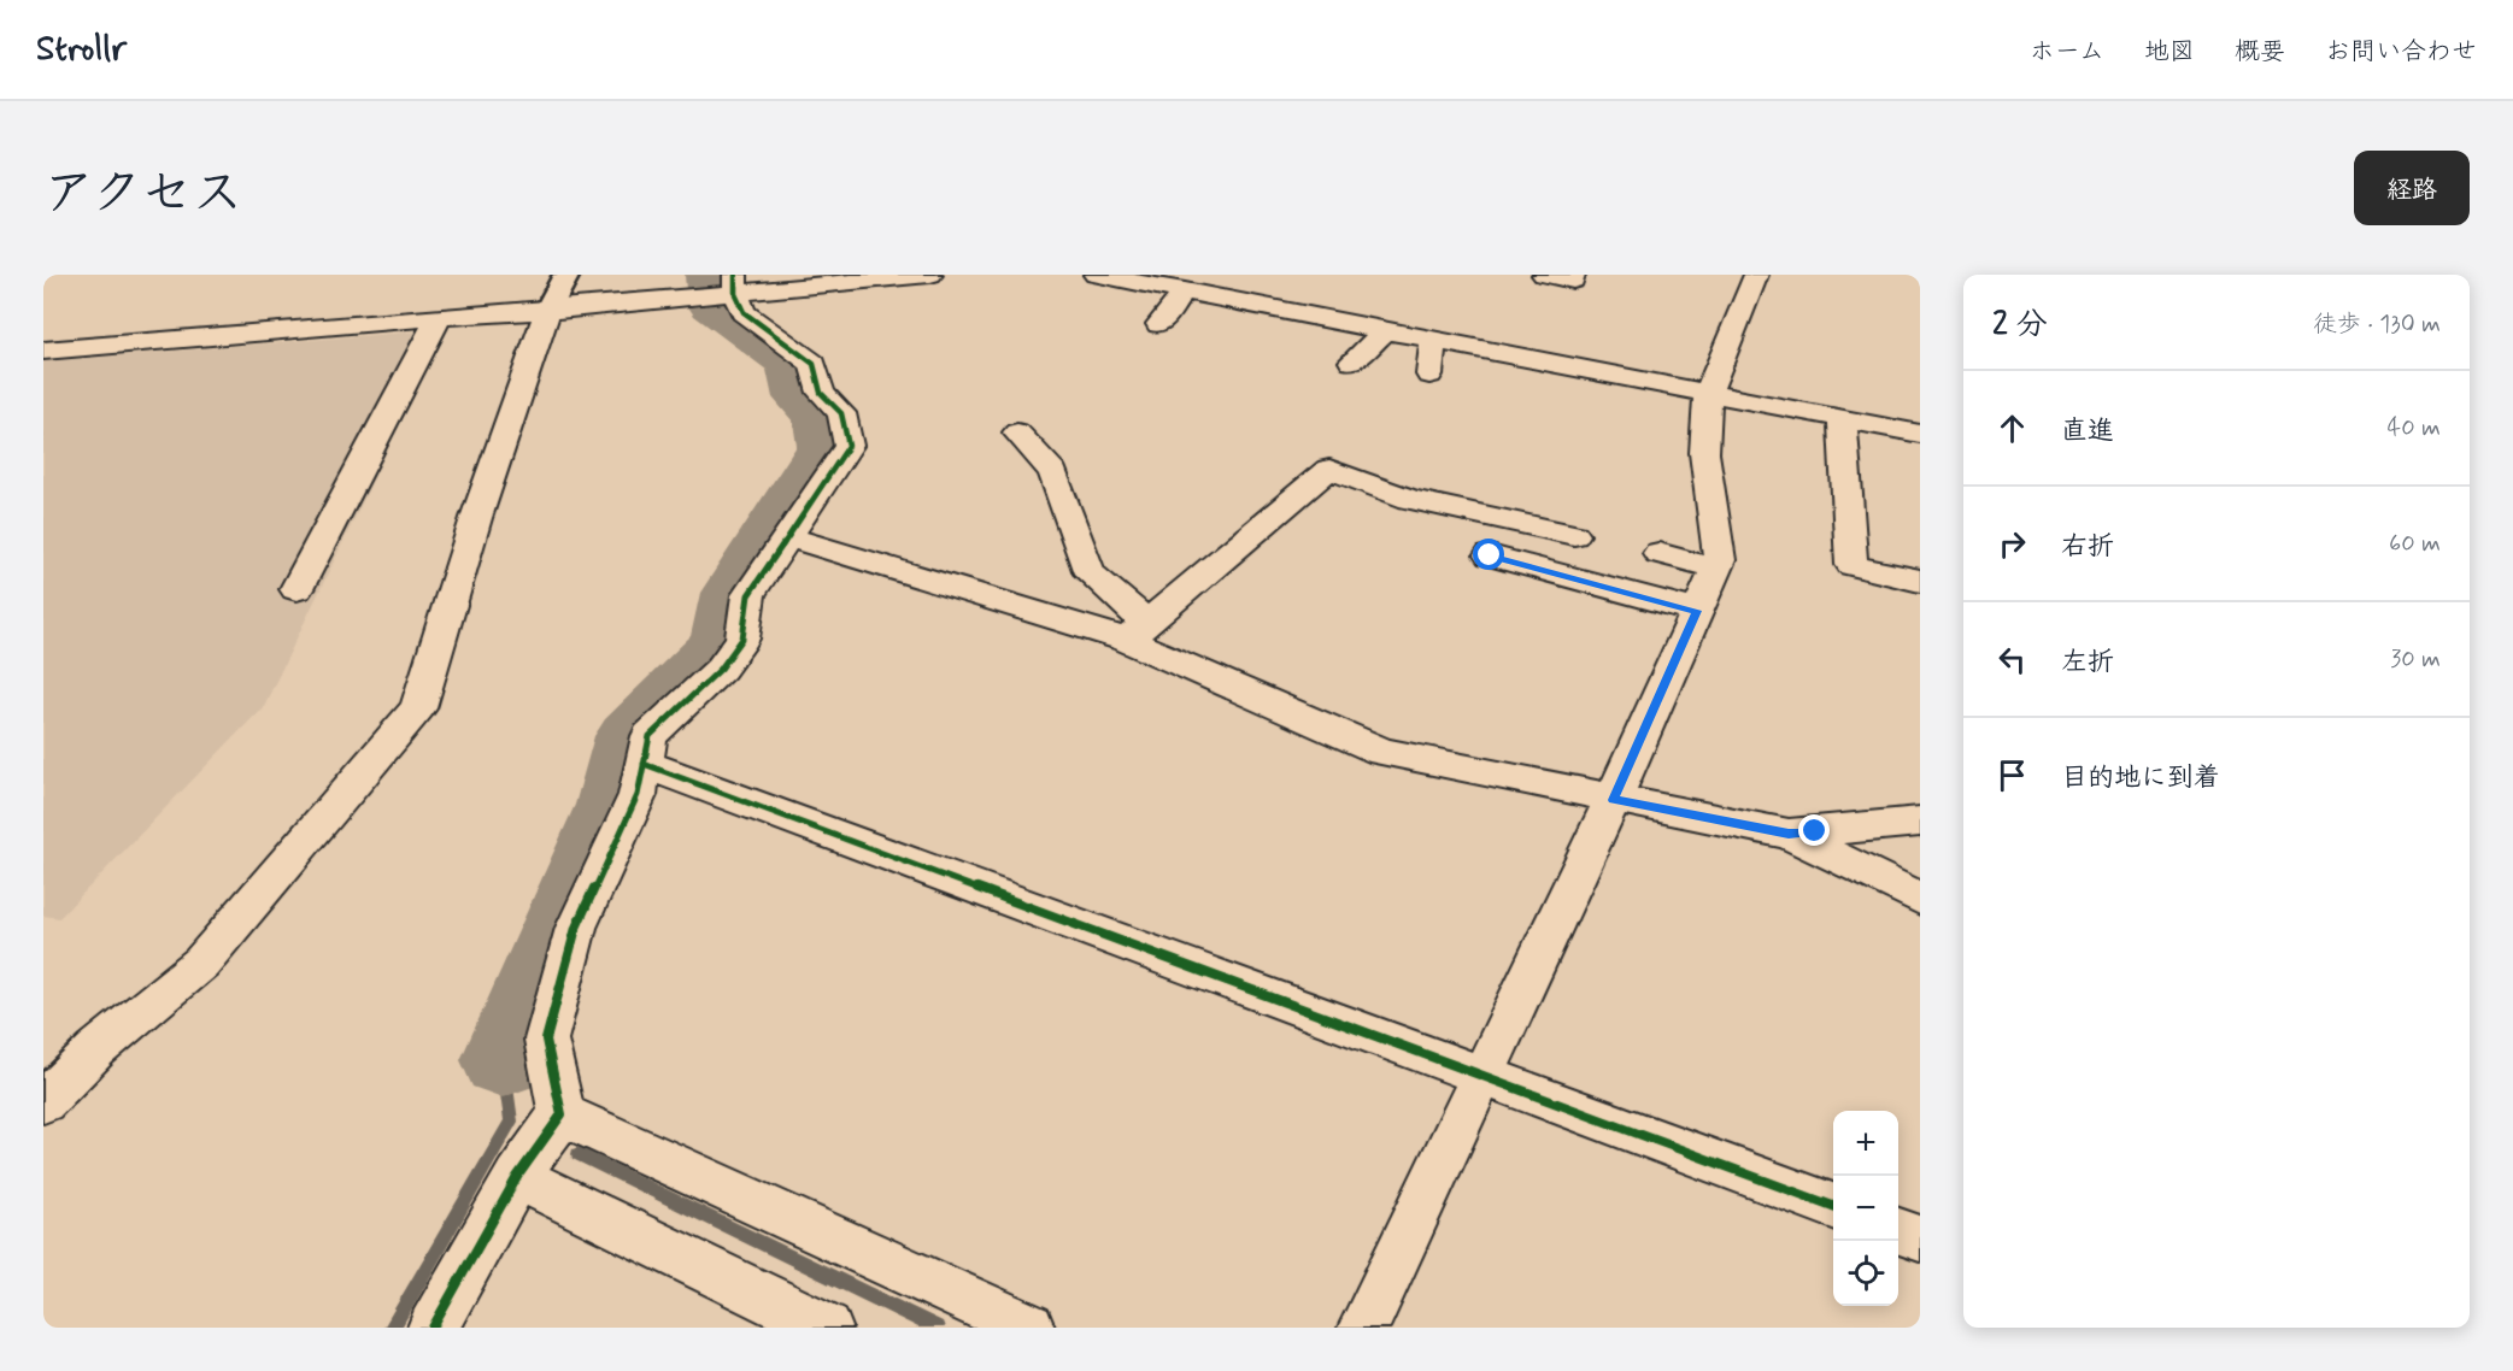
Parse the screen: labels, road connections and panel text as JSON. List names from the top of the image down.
{
  "page": {
    "header": "Strollr",
    "nav": [
      "ホーム",
      "地図",
      "概要",
      "お問い合わせ"
    ],
    "title": "アクセス",
    "buttons": "経路",
    "heading": ["2 分", "徒歩 · 130 m"],
    "list": [
      ["直進", "40 m"],
      ["右折", "60 m"],
      ["左折", "30 m"],
      "目的地に到着"
    ],
    "map_buttons": ["+", "−"]
  }
}
